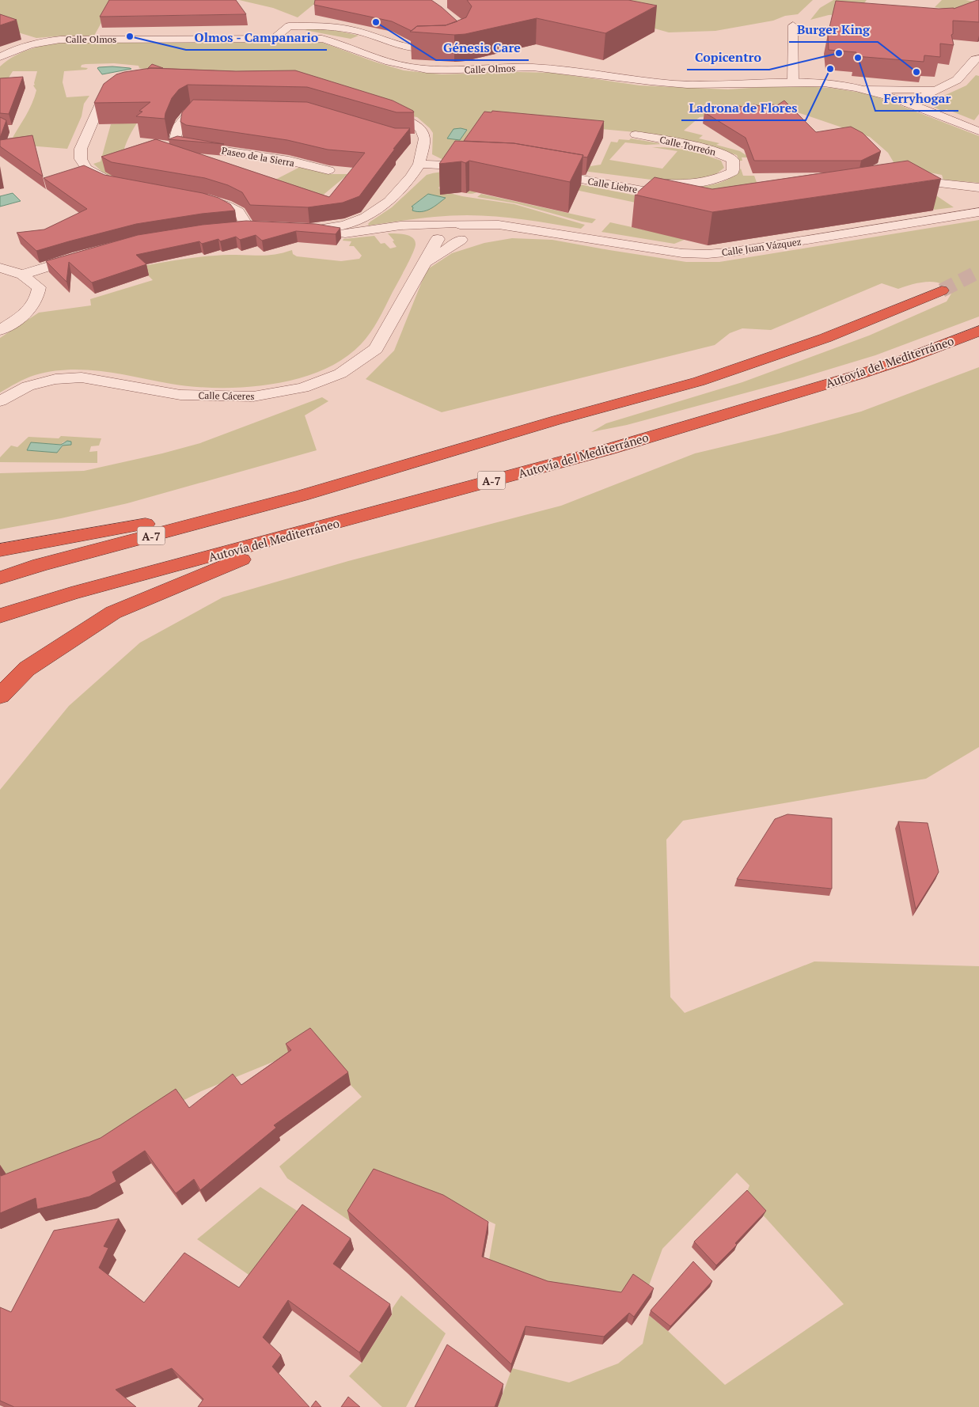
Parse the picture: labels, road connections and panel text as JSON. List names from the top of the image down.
{
  "streets": {
    "highway": ["Autovía del Mediterráneo", "A-7"],
    "street": [
      "Calle Olmos",
      "Calle Torreón",
      "Paseo de la Sierra",
      "Calle Liebre",
      "Calle Juan Vázquez",
      "Calle Cáceres"
    ]
  },
  "crossings": [
    ["Calle Torreón", "Calle Liebre"],
    ["Calle Juan Vázquez", "Calle Cáceres"]
  ],
  "places": [
    "Génesis Care",
    "Olmos - Campanario",
    "Copicentro",
    "Ferryhogar",
    "Ladrona de Flores",
    "Burger King"
  ]
}
